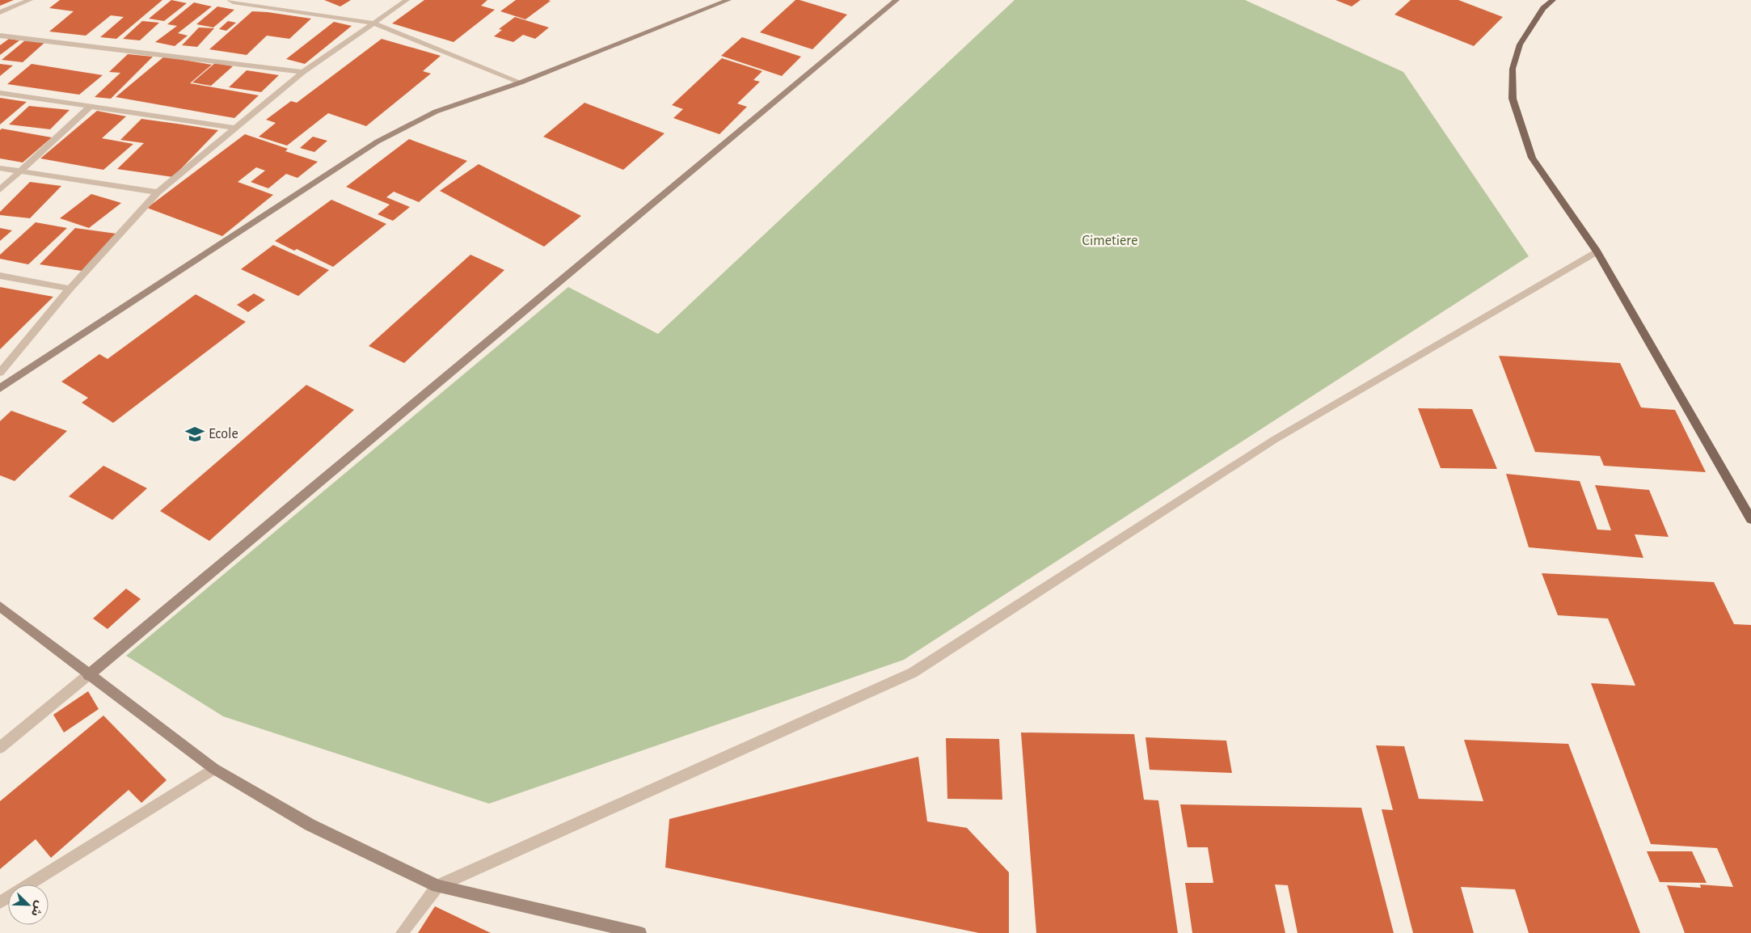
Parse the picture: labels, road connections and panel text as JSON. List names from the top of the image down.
{
  "parks": ["Cimetiere"],
  "places": {
    "school or university": ["Ecole"]
  },
  "north": "bottom right"
}
